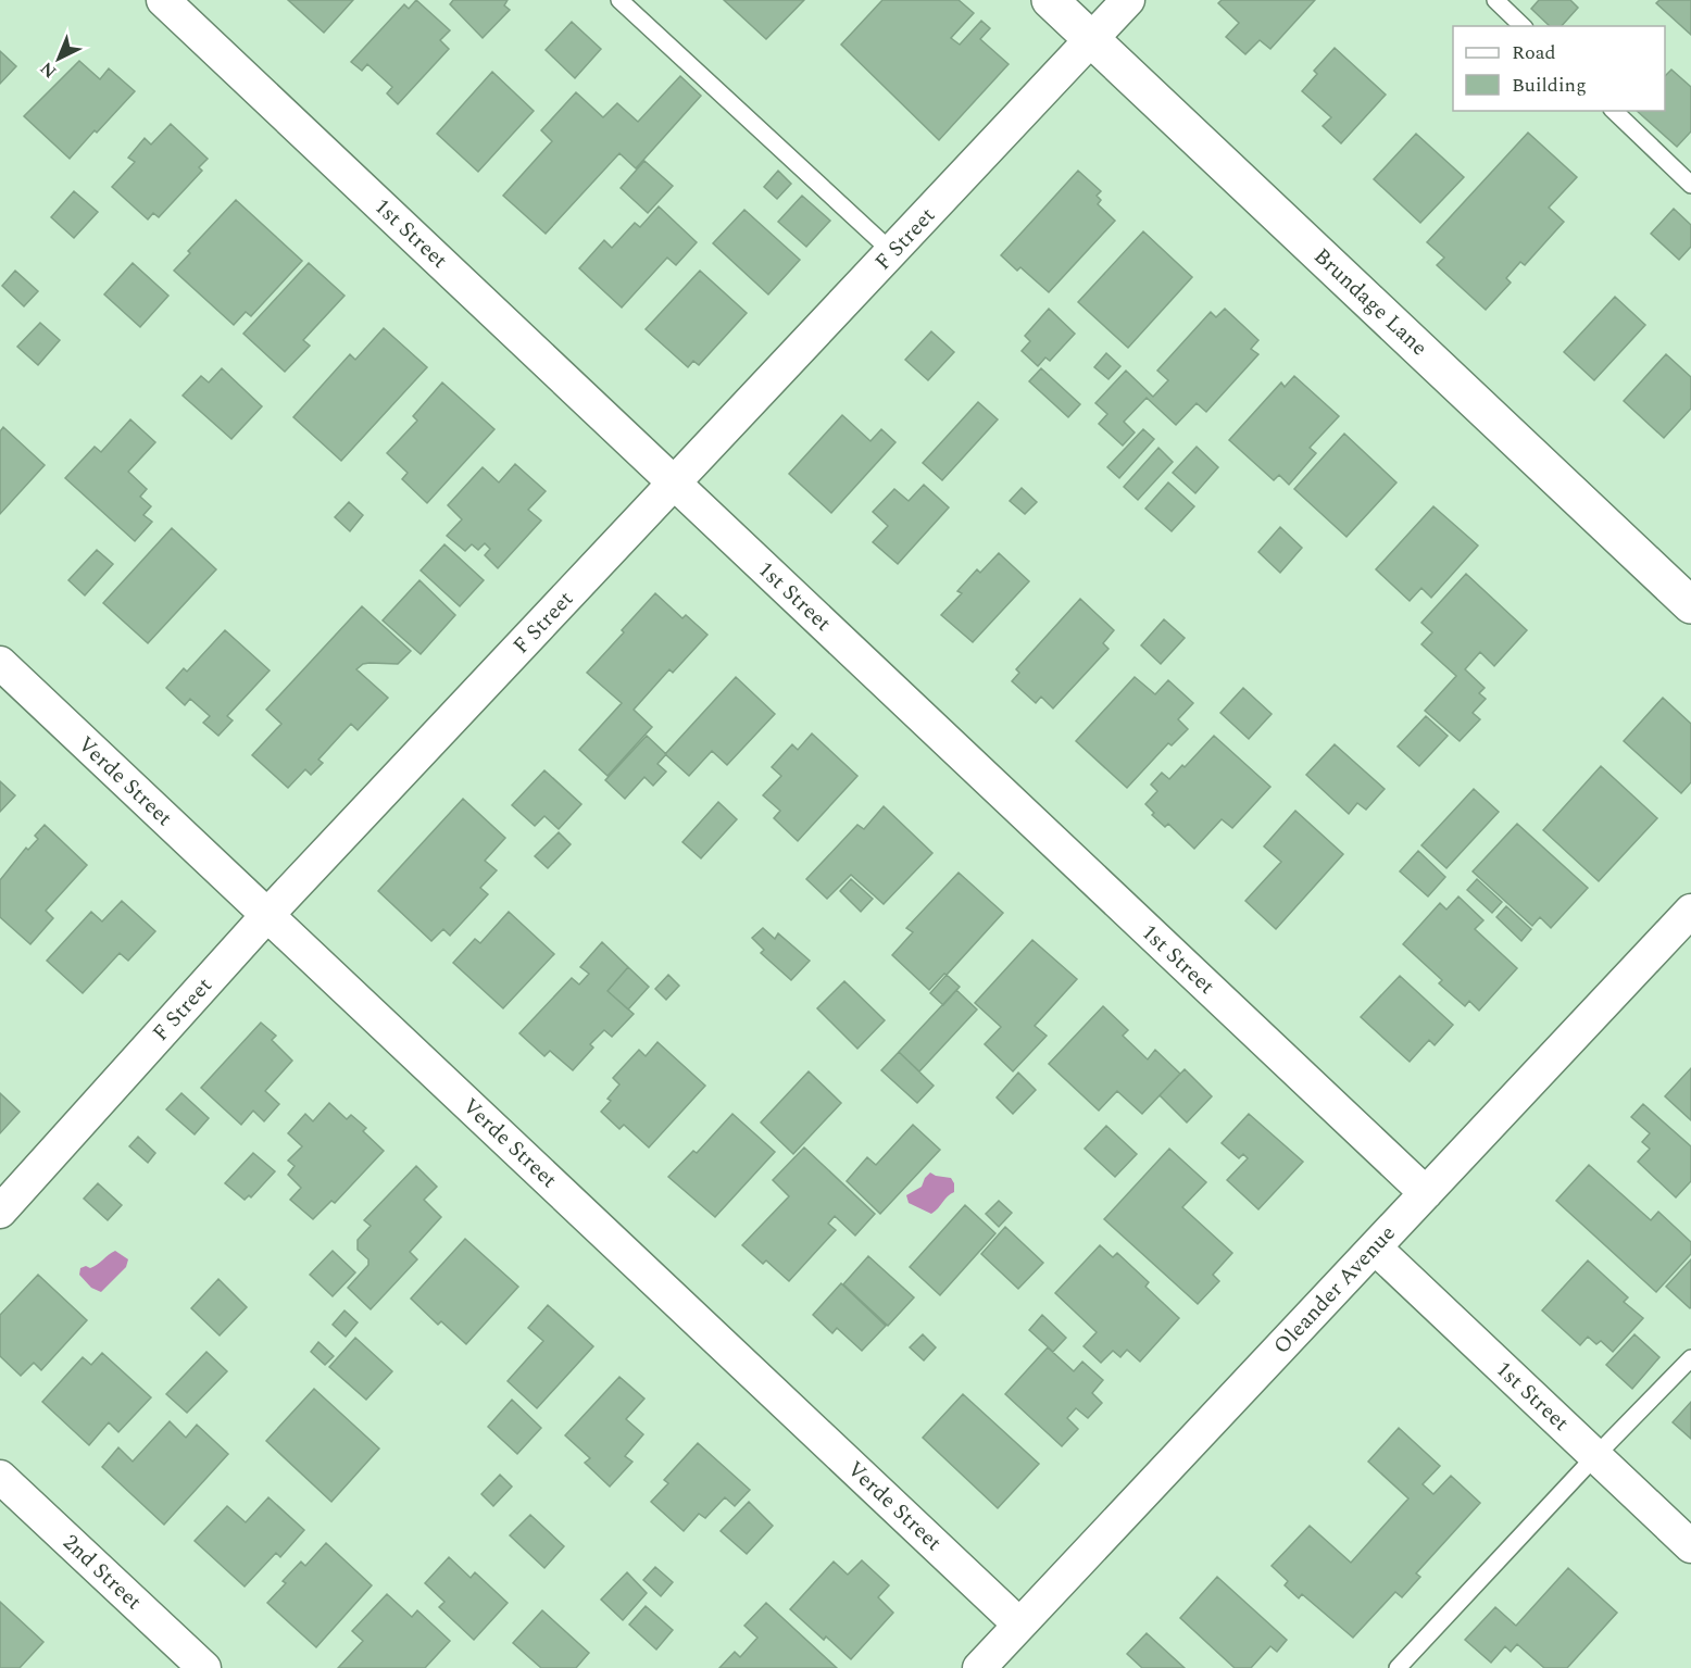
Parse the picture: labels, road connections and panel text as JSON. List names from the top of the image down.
{
  "streets": {
    "main road": ["Brundage Lane"],
    "street": [
      "1st Street",
      "F Street",
      "Verde Street",
      "Oleander Avenue",
      "2nd Street"
    ]
  },
  "crossings": [
    ["1st Street", "F Street"],
    ["1st Street", "Oleander Avenue"],
    ["F Street", "Brundage Lane"],
    ["F Street", "Verde Street"],
    ["Verde Street", "Oleander Avenue"]
  ],
  "legend": ["Road", "Building"],
  "north": "bottom left"
}
